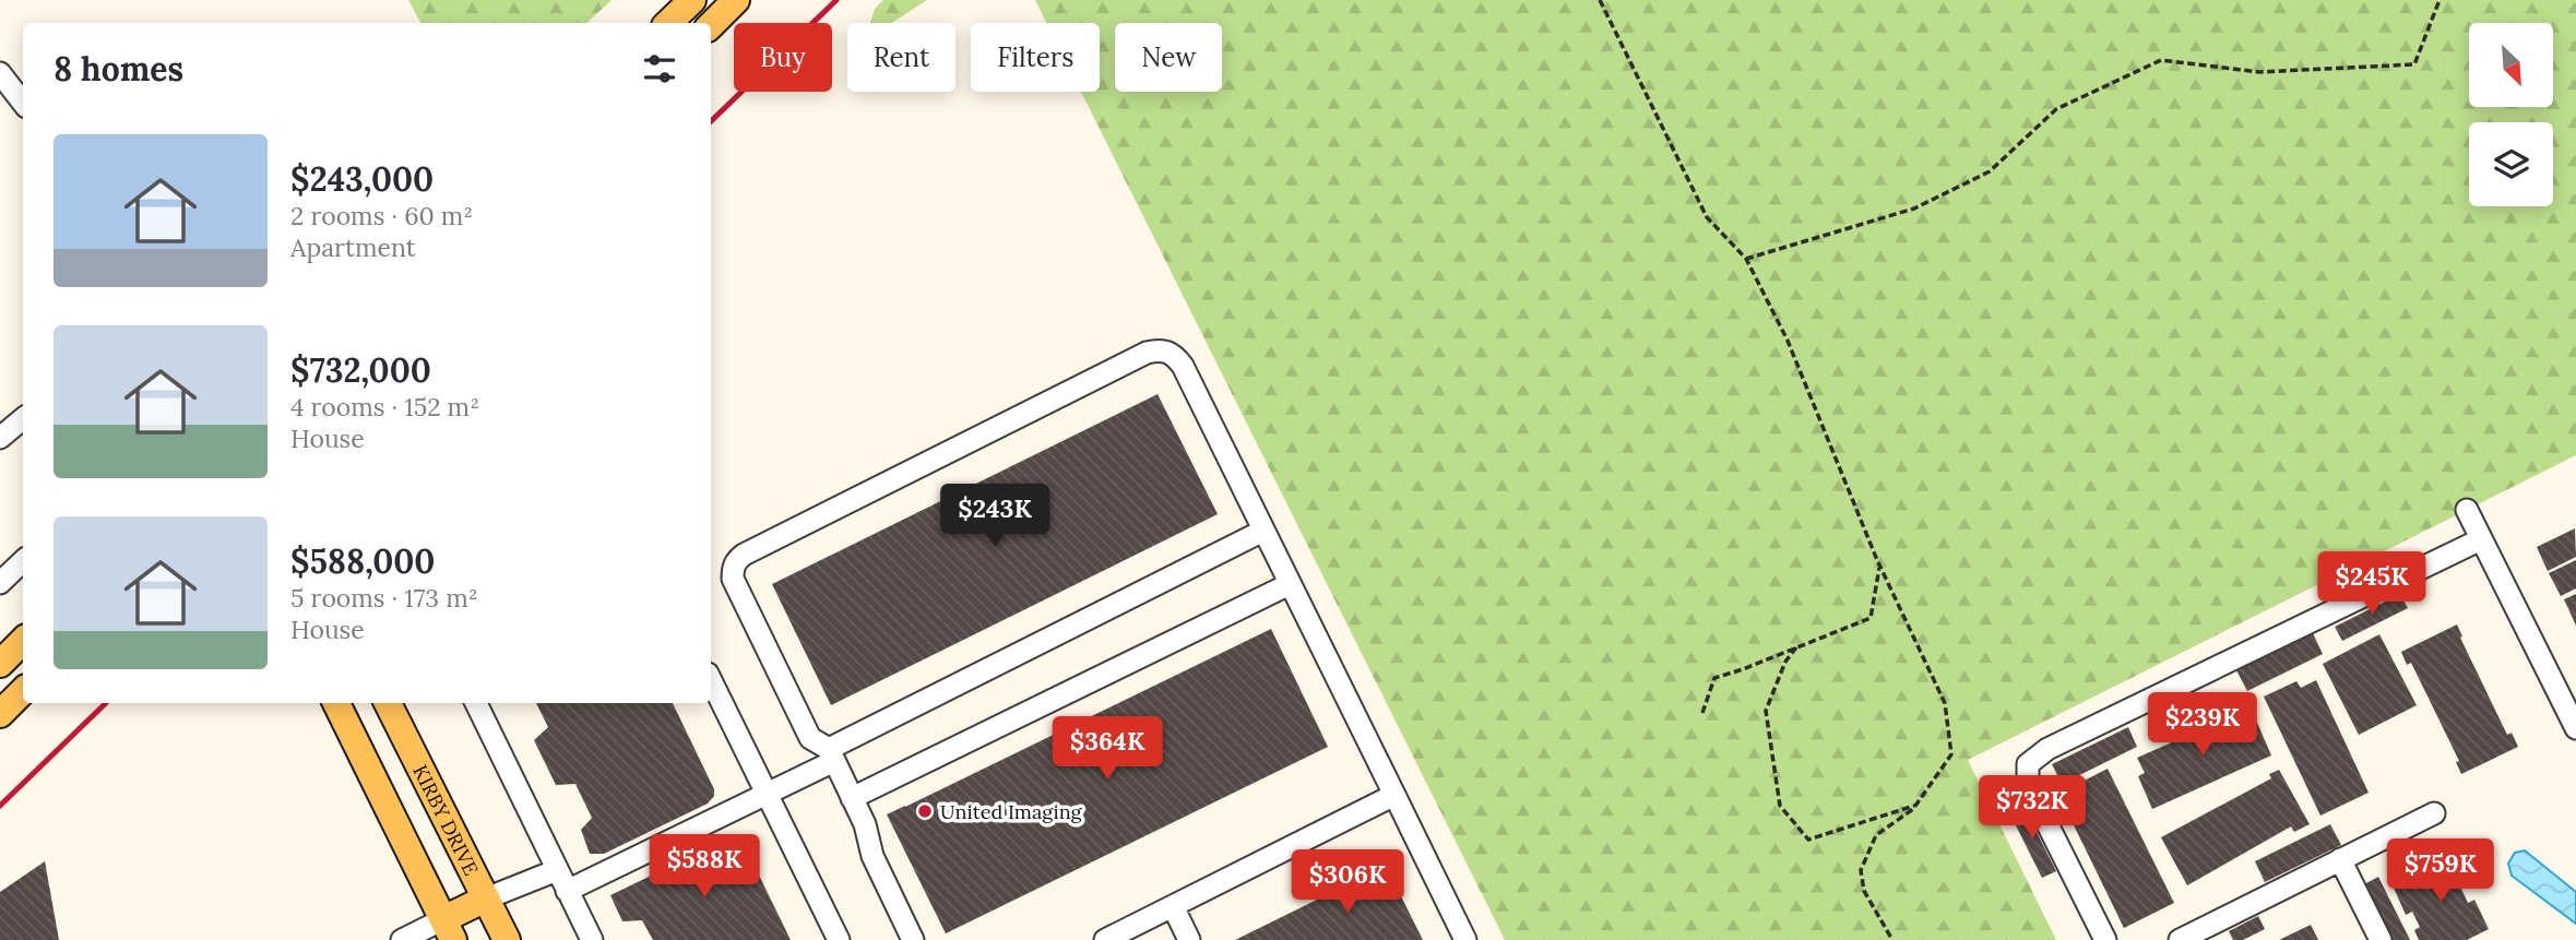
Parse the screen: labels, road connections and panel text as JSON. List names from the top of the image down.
{
  "streets": {
    "main road": ["KIRBY DRIVE"]
  },
  "places": ["United Imaging"],
  "north": "bottom right",
  "page": {
    "chip": [
      "Buy",
      "Rent",
      "Filters",
      "New"
    ],
    "heading": "8 homes",
    "list": [
      {
        "name": "$243,000",
        "note": "2 rooms · 60 m² · Apartment"
      },
      {
        "name": "$732,000",
        "note": "4 rooms · 152 m² · House"
      },
      {
        "name": "$588,000",
        "note": "5 rooms · 173 m² · House"
      }
    ],
    "price": [
      "$243K",
      "$245K",
      "$239K",
      "$364K",
      "$732K",
      "$588K",
      "$759K",
      "$306K"
    ]
  }
}
